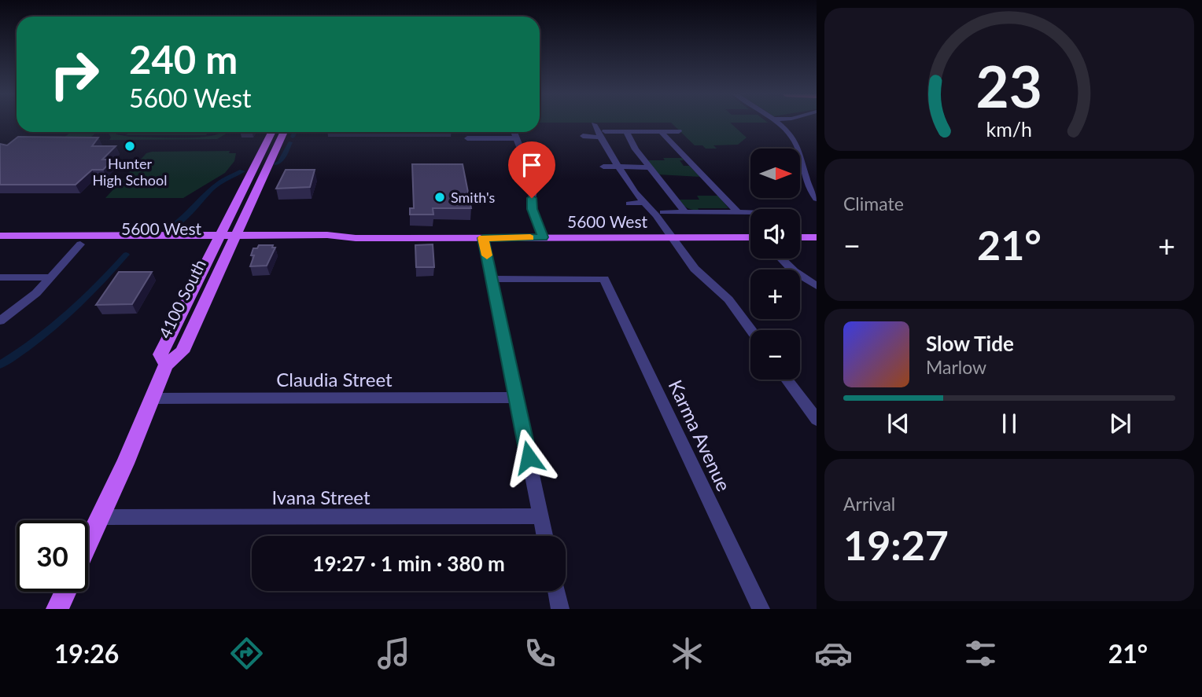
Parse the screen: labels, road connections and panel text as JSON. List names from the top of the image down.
{
  "streets": {
    "main road": ["5600 West", "4100 South"],
    "street": ["Claudia Street", "Karma Avenue", "Ivana Street"]
  },
  "crossings": [
    ["5600 West", "4100 South"],
    ["4100 South", "Claudia Street"],
    ["4100 South", "Ivana Street"]
  ],
  "places": ["Hunter High School", "Smith's"],
  "north": "right",
  "page": {
    "turn": ["240 m", "5600 West"],
    "map_buttons": ["+", "−"],
    "tile": [
      "Climate",
      ["Arrival", "19:27"]
    ],
    "heat": ["−", "21°", "+"],
    "song": ["Slow Tide", "Marlow"],
    "limit": "30",
    "trip": "19:27 · 1 min · 380 m",
    "tabs": ["19:26", "21°"],
    "gauge": ["23", "km/h"]
  }
}
